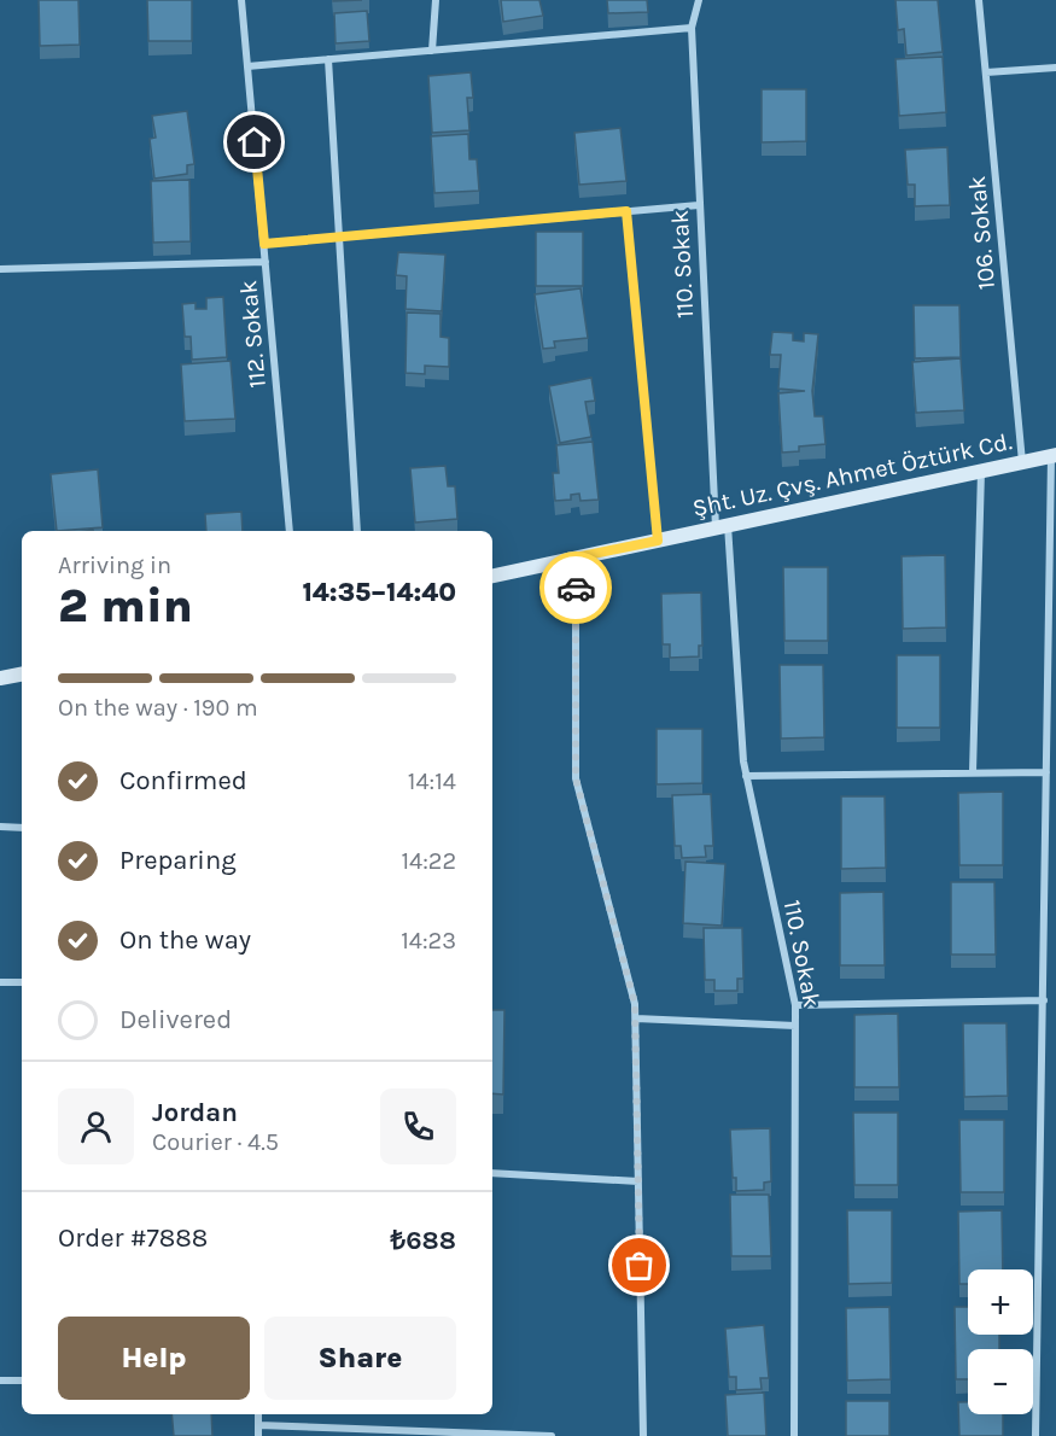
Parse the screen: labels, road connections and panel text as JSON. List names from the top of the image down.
{
  "streets": {
    "street": [
      "106. Sokak",
      "110. Sokak",
      "112. Sokak",
      "Şht. Uz. Çvş. Ahmet Öztürk Cd."
    ]
  },
  "crossings": [
    ["106. Sokak", "Şht. Uz. Çvş. Ahmet Öztürk Cd."],
    ["110. Sokak", "Şht. Uz. Çvş. Ahmet Öztürk Cd."]
  ],
  "page": {
    "heading": ["2 min", "Arriving in", "14:35–14:40"],
    "panel": [
      "Jordan",
      "Courier · 4.5",
      "Order #7888",
      "₺688"
    ],
    "bar": "On the way · 190 m",
    "list": [
      ["Confirmed", "14:14"],
      ["Preparing", "14:22"],
      ["On the way", "14:23"],
      "Delivered"
    ],
    "map_buttons": ["+", "−"],
    "buttons": ["Help", "Share"]
  }
}
